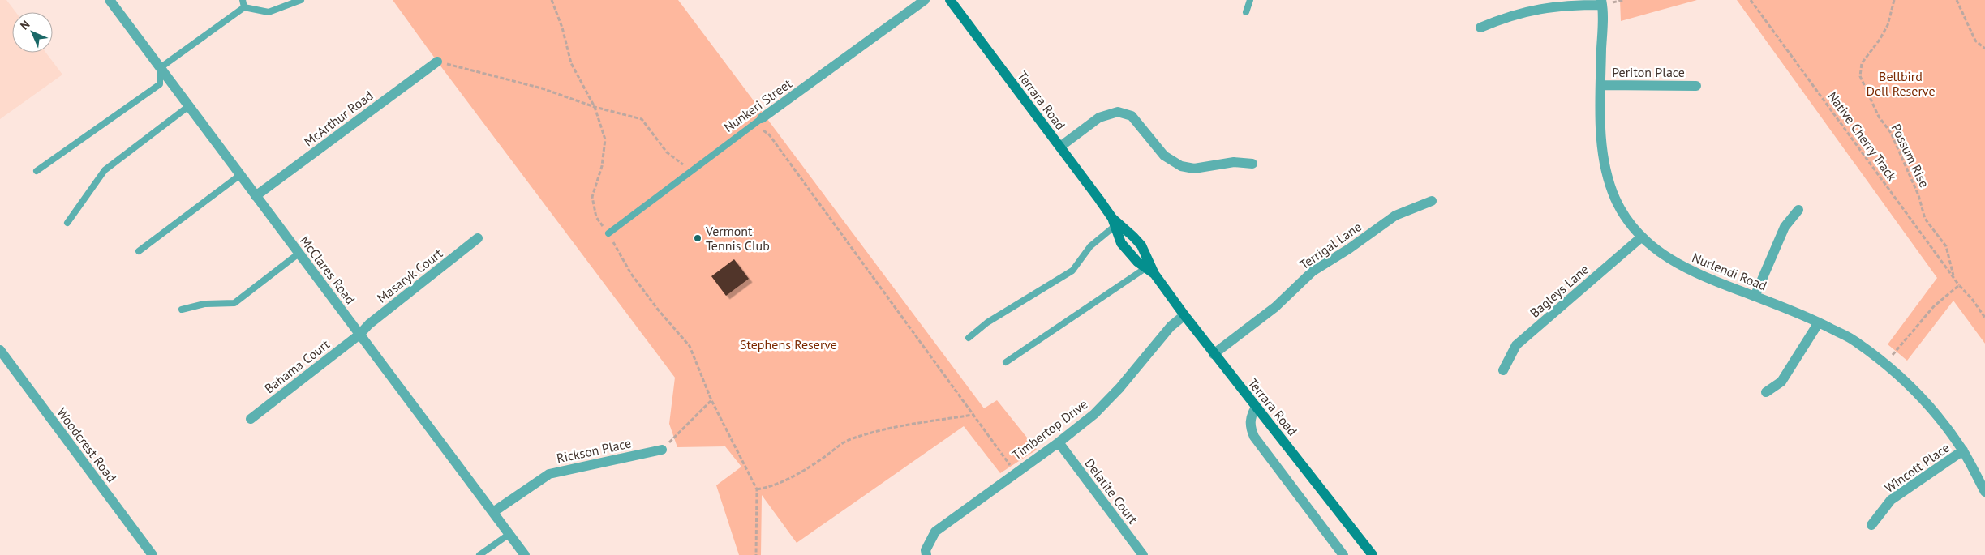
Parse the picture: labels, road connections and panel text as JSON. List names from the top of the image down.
{
  "streets": {
    "main road": ["Terrara Road"],
    "street": [
      "Periton Place",
      "Nunkeri Street",
      "McArthur Road",
      "Terrigal Lane",
      "McClares Road",
      "Nurlendi Road",
      "Masaryk Court",
      "Bagleys Lane",
      "Bahama Court",
      "Timbertop Drive",
      "Woodcrest Road",
      "Rickson Place",
      "Wincott Place",
      "Delatite Court"
    ],
    "path": ["Native Cherry Track", "Possum Rise"]
  },
  "crossings": [
    ["Periton Place", "Nurlendi Road"],
    ["Terrara Road", "Terrigal Lane"],
    ["Terrara Road", "Timbertop Drive"],
    ["McArthur Road", "McClares Road"],
    ["Native Cherry Track", "Possum Rise"],
    ["McClares Road", "Masaryk Court"],
    ["McClares Road", "Bahama Court"],
    ["McClares Road", "Rickson Place"],
    ["Nurlendi Road", "Bagleys Lane"],
    ["Nurlendi Road", "Wincott Place"],
    ["Masaryk Court", "Bahama Court"],
    ["Timbertop Drive", "Delatite Court"]
  ],
  "parks": ["Bellbird Dell Reserve", "Stephens Reserve"],
  "places": ["Vermont Tennis Club"],
  "north": "top left"
}
